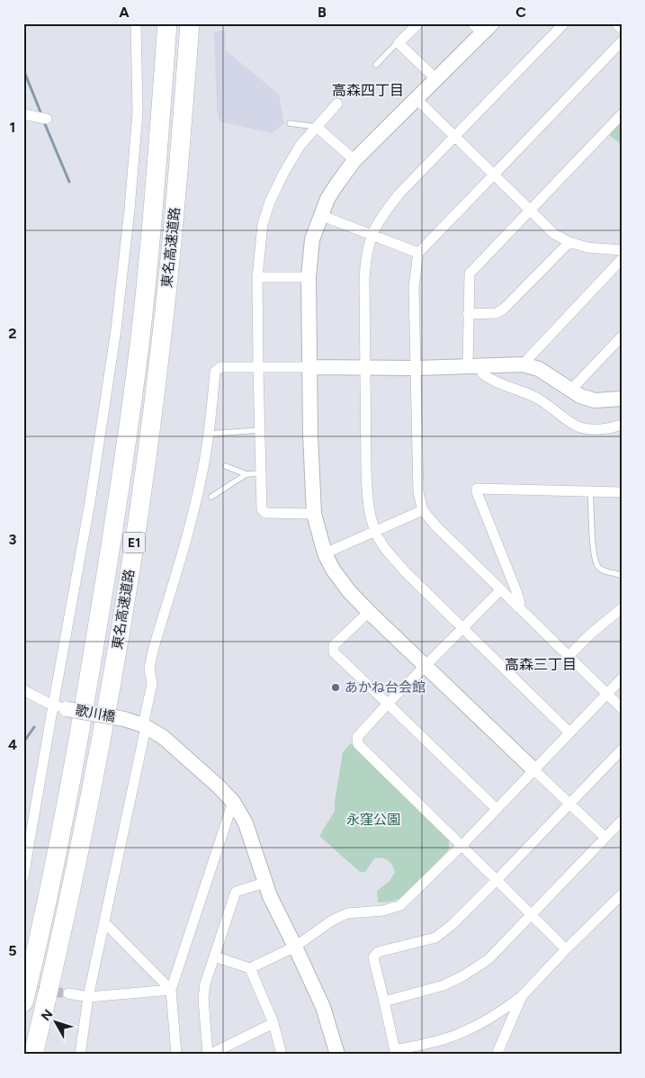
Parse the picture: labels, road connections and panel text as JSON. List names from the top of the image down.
{
  "streets": {
    "highway": ["東名高速道路", "E1"],
    "street": ["歌川橋"]
  },
  "districts": ["高森四丁目", "高森三丁目"],
  "parks": ["永窪公園"],
  "places": ["あかね台会館"],
  "north": "top left",
  "grid": {
    "columns": ["A", "B", "C"],
    "rows": [
      "1",
      "2",
      "3",
      "4",
      "5"
    ]
  }
}
